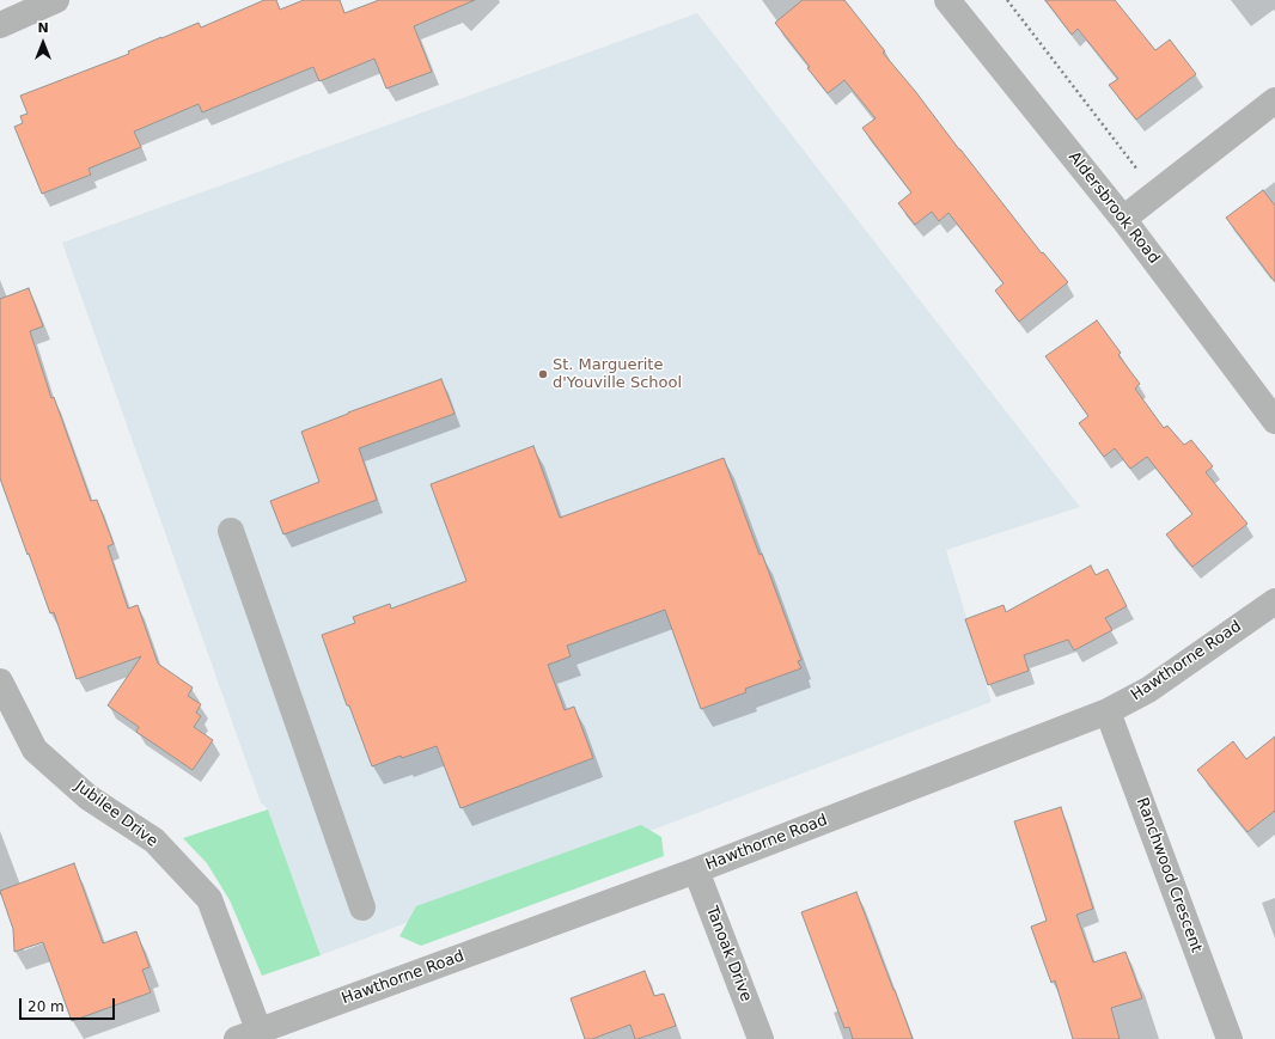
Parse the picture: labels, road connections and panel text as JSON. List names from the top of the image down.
{
  "streets": {
    "street": [
      "Aldersbrook Road",
      "Hawthorne Road",
      "Jubilee Drive",
      "Ranchwood Crescent",
      "Tanoak Drive"
    ]
  },
  "crossings": [
    ["Hawthorne Road", "Jubilee Drive"],
    ["Hawthorne Road", "Ranchwood Crescent"],
    ["Hawthorne Road", "Tanoak Drive"]
  ],
  "places": ["St. Marguerite d'Youville School"],
  "scale_bar": "20 m",
  "north": "top"
}
